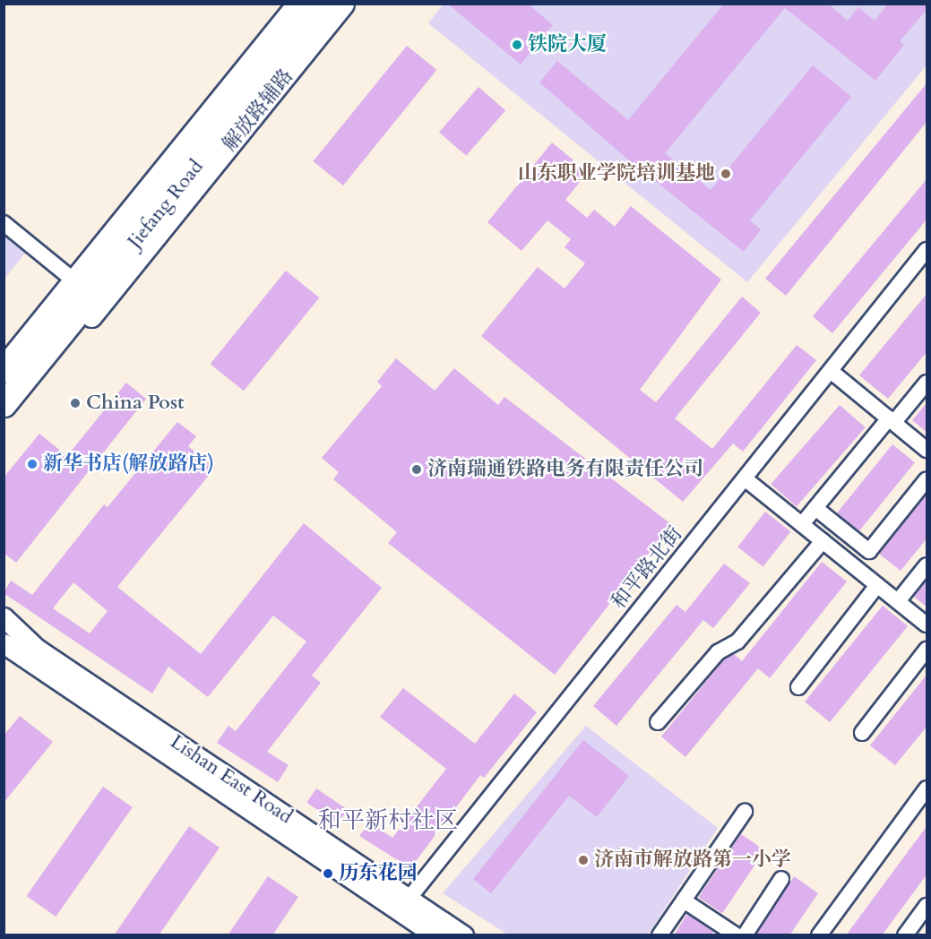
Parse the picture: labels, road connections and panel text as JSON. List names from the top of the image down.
{
  "streets": {
    "main road": ["Jiefang Road"],
    "street": ["解放路辅路", "和平路北街", "Lishan East Road"]
  },
  "crossings": [
    ["和平路北街", "Lishan East Road"]
  ],
  "districts": ["和平新村社区"],
  "places": [
    "铁院大厦",
    "山东职业学院培训基地",
    "China Post",
    "新华书店(解放路店)",
    "济南瑞通铁路电务有限责任公司",
    "济南市解放路第一小学",
    "历东花园"
  ]
}
